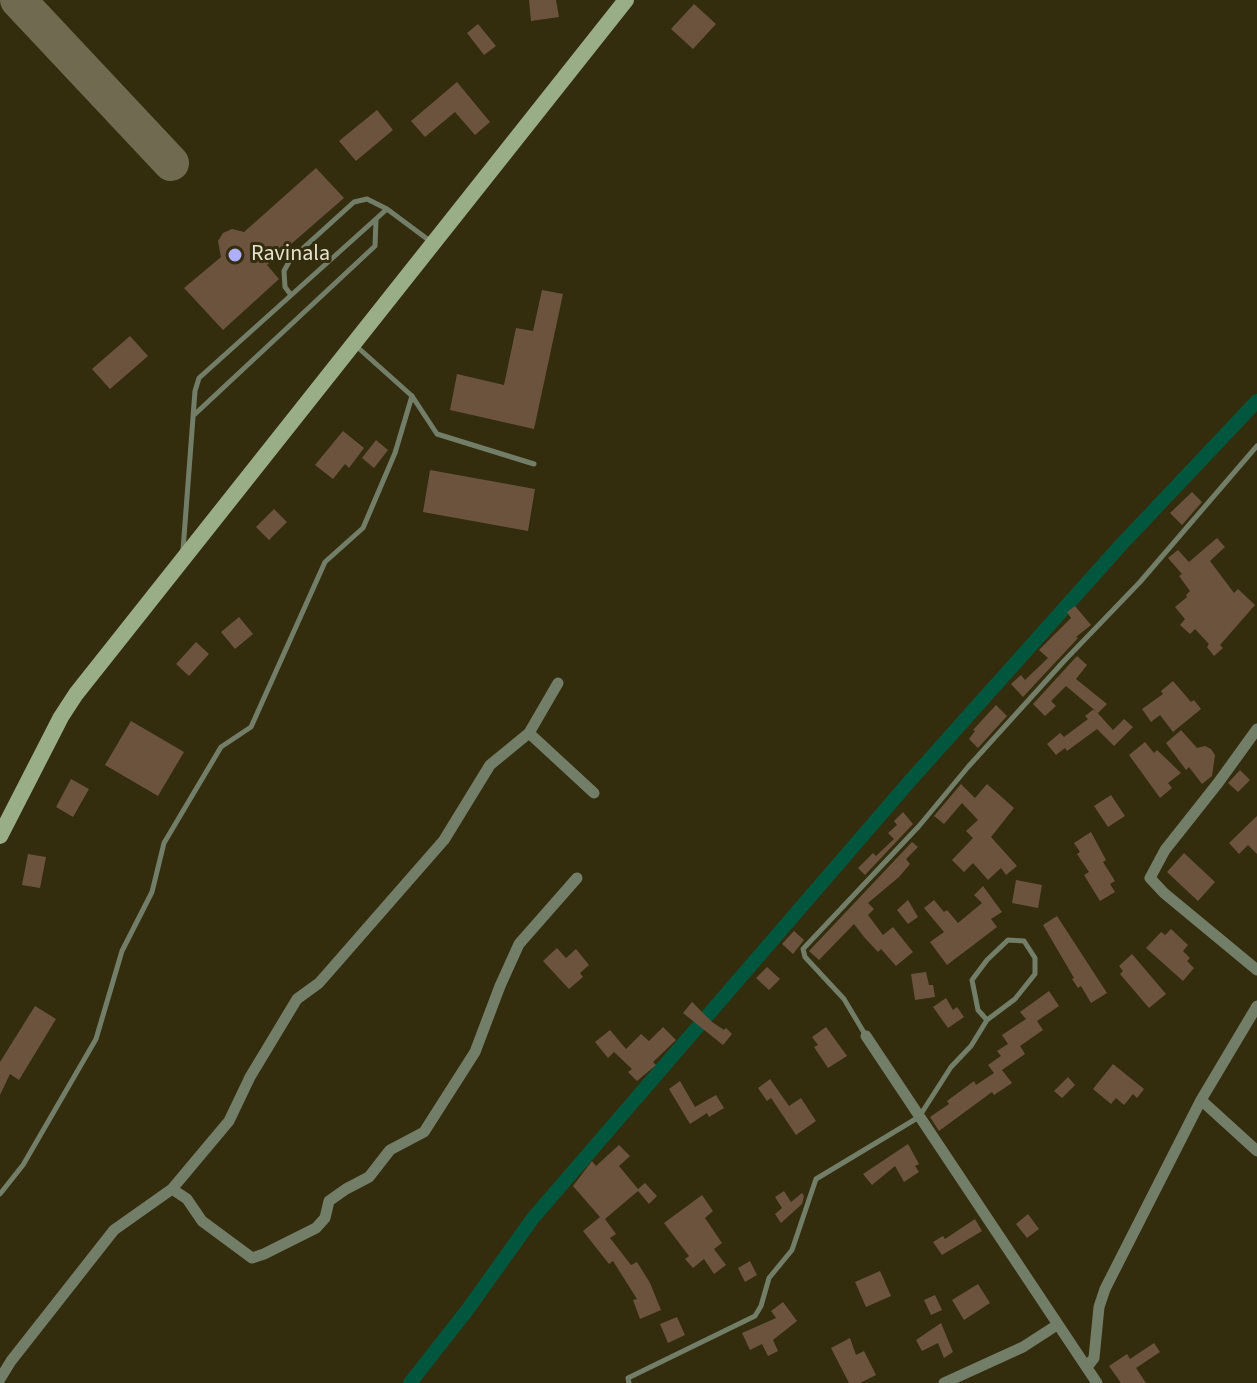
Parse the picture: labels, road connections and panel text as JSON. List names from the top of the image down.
{
  "places": ["Ravinala"]
}
